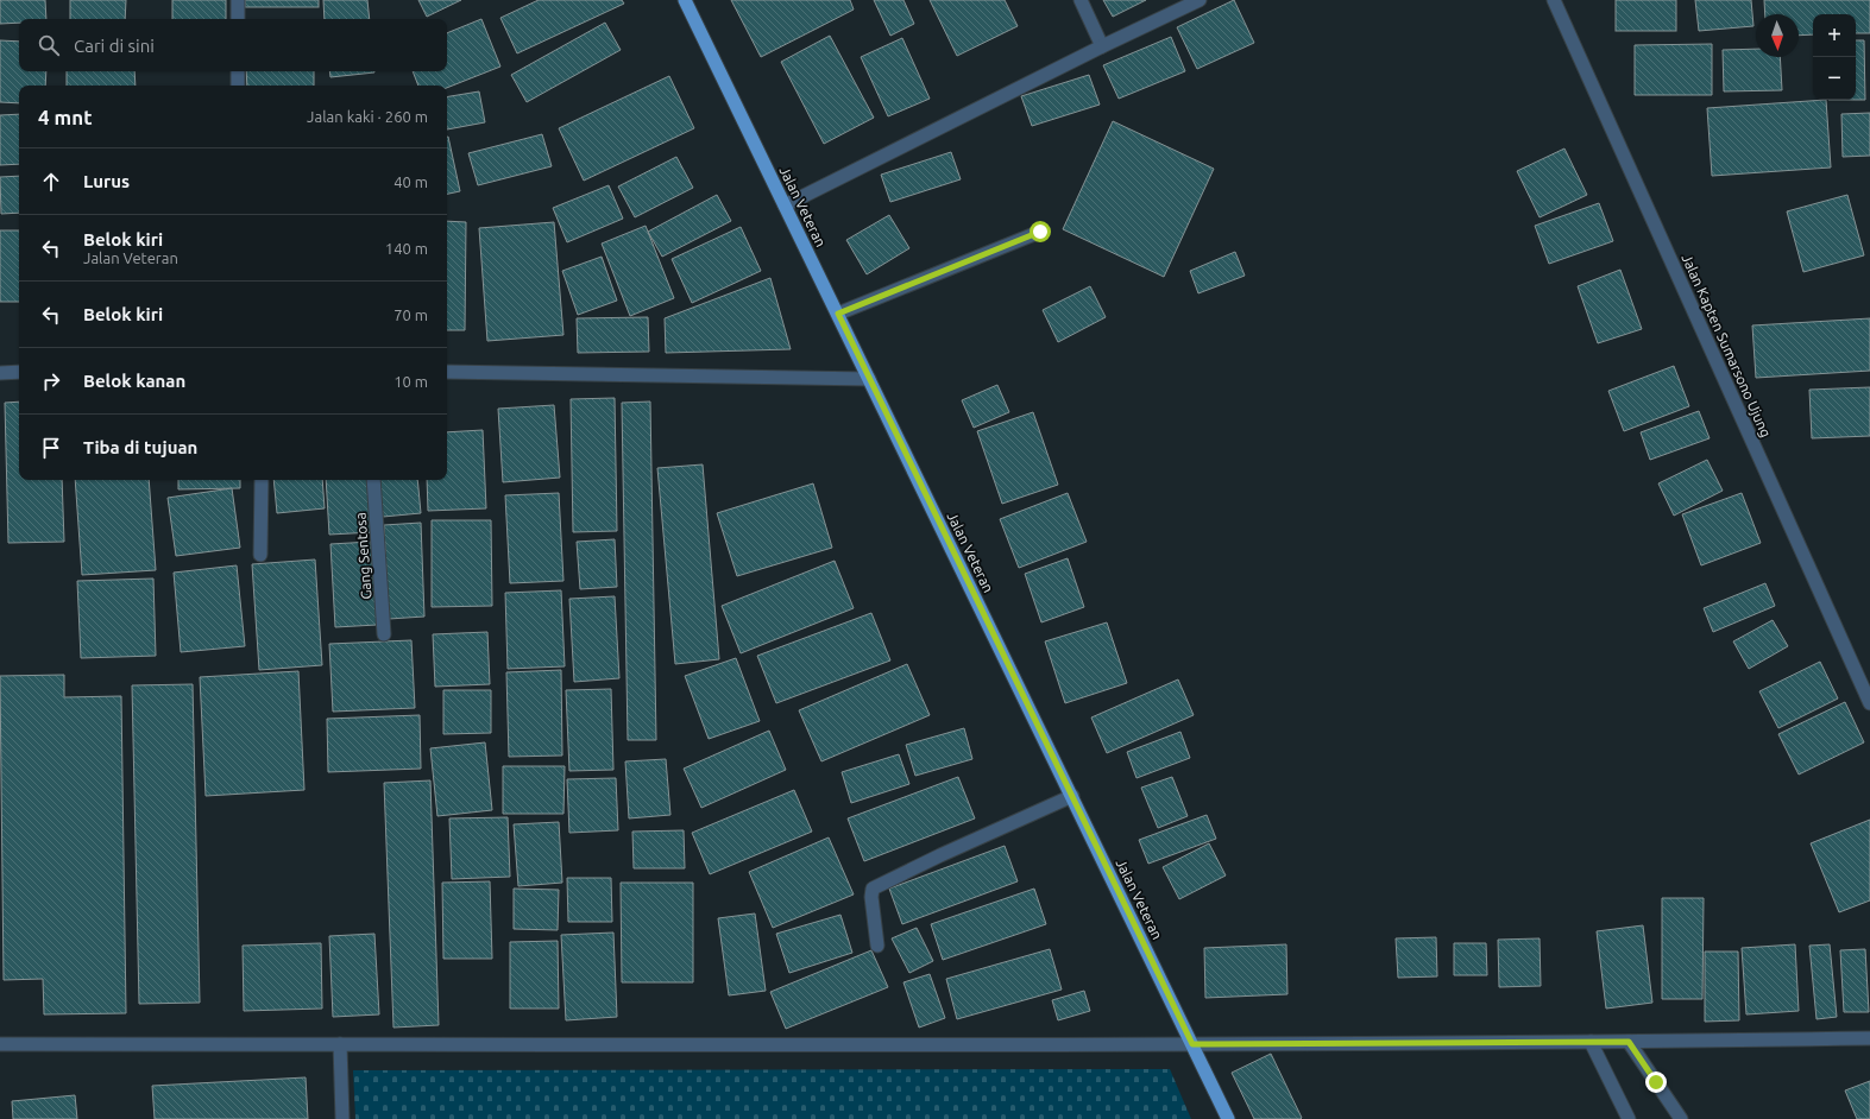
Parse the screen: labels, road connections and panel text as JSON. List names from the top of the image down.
{
  "streets": {
    "main road": ["Jalan Veteran"],
    "street": ["Jalan Kapten Sumarsono Ujung", "Gang Sentosa"]
  },
  "north": "bottom",
  "page": {
    "map_buttons": ["+", "−"],
    "search": "Cari di sini",
    "heading": ["4 mnt", "Jalan kaki · 260 m"],
    "list": [
      ["Lurus", "40 m"],
      ["Belok kiri", "Jalan Veteran", "140 m"],
      ["Belok kiri", "70 m"],
      ["Belok kanan", "10 m"],
      "Tiba di tujuan"
    ]
  }
}
